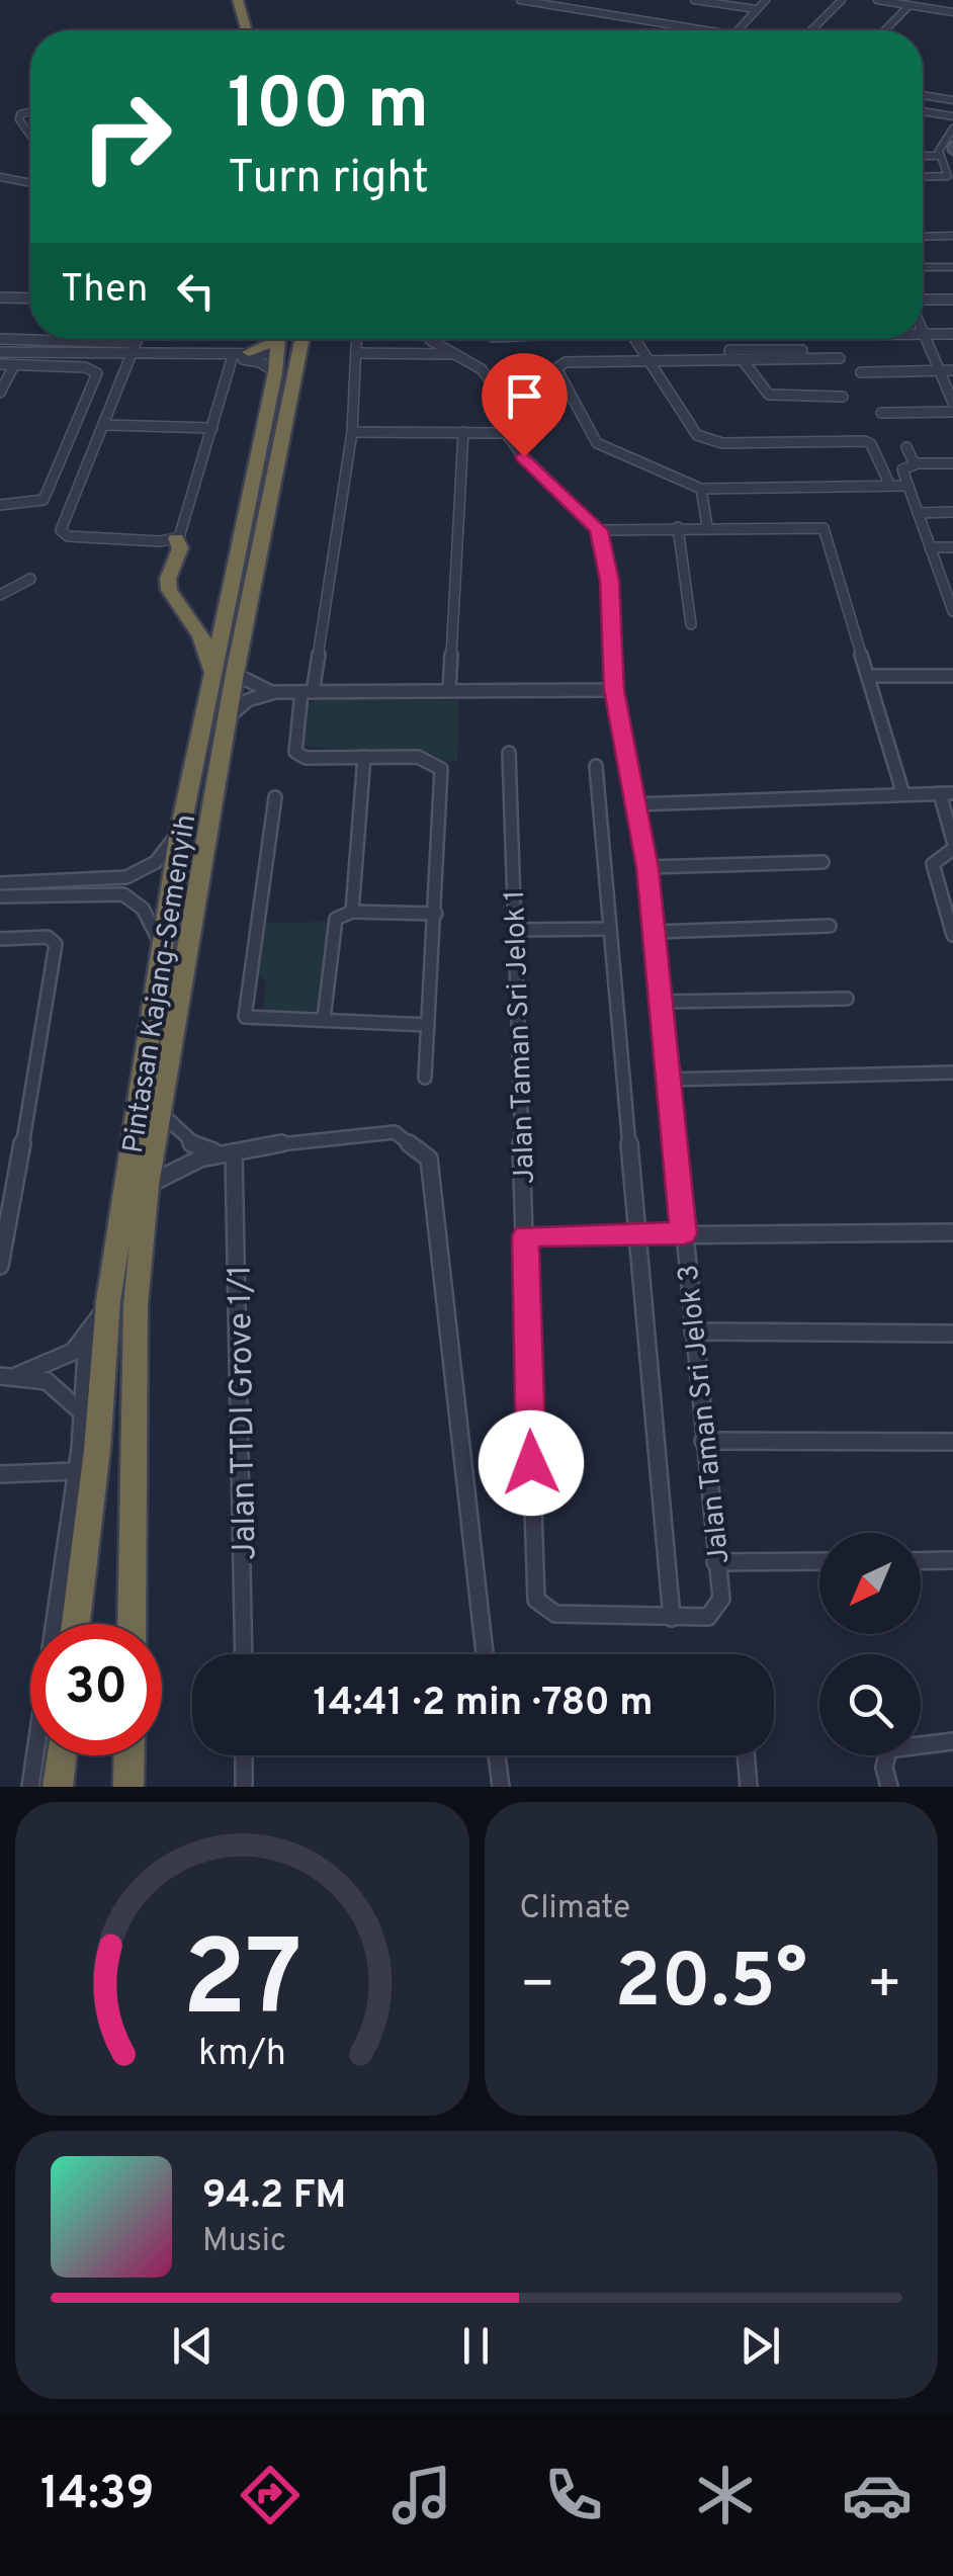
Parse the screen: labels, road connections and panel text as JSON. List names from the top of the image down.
{
  "streets": {
    "highway": ["Pintasan Kajang-Semenyih"],
    "street": ["Jalan Taman Sri Jelok 1", "Jalan TTDI Grove 1/1", "Jalan Taman Sri Jelok 3"]
  },
  "crossings": [
    ["Jalan Taman Sri Jelok 1", "Jalan Taman Sri Jelok 3"]
  ],
  "north": "bottom left",
  "page": {
    "turn": ["100 m", "Turn right"],
    "then": "Then",
    "limit": "30",
    "trip": "14:41 · 2 min · 780 m",
    "tile": "Climate",
    "heat": ["−", "20.5°", "+"],
    "song": ["94.2 FM", "Music"],
    "tabs": "14:39",
    "gauge": ["27", "km/h"]
  }
}
